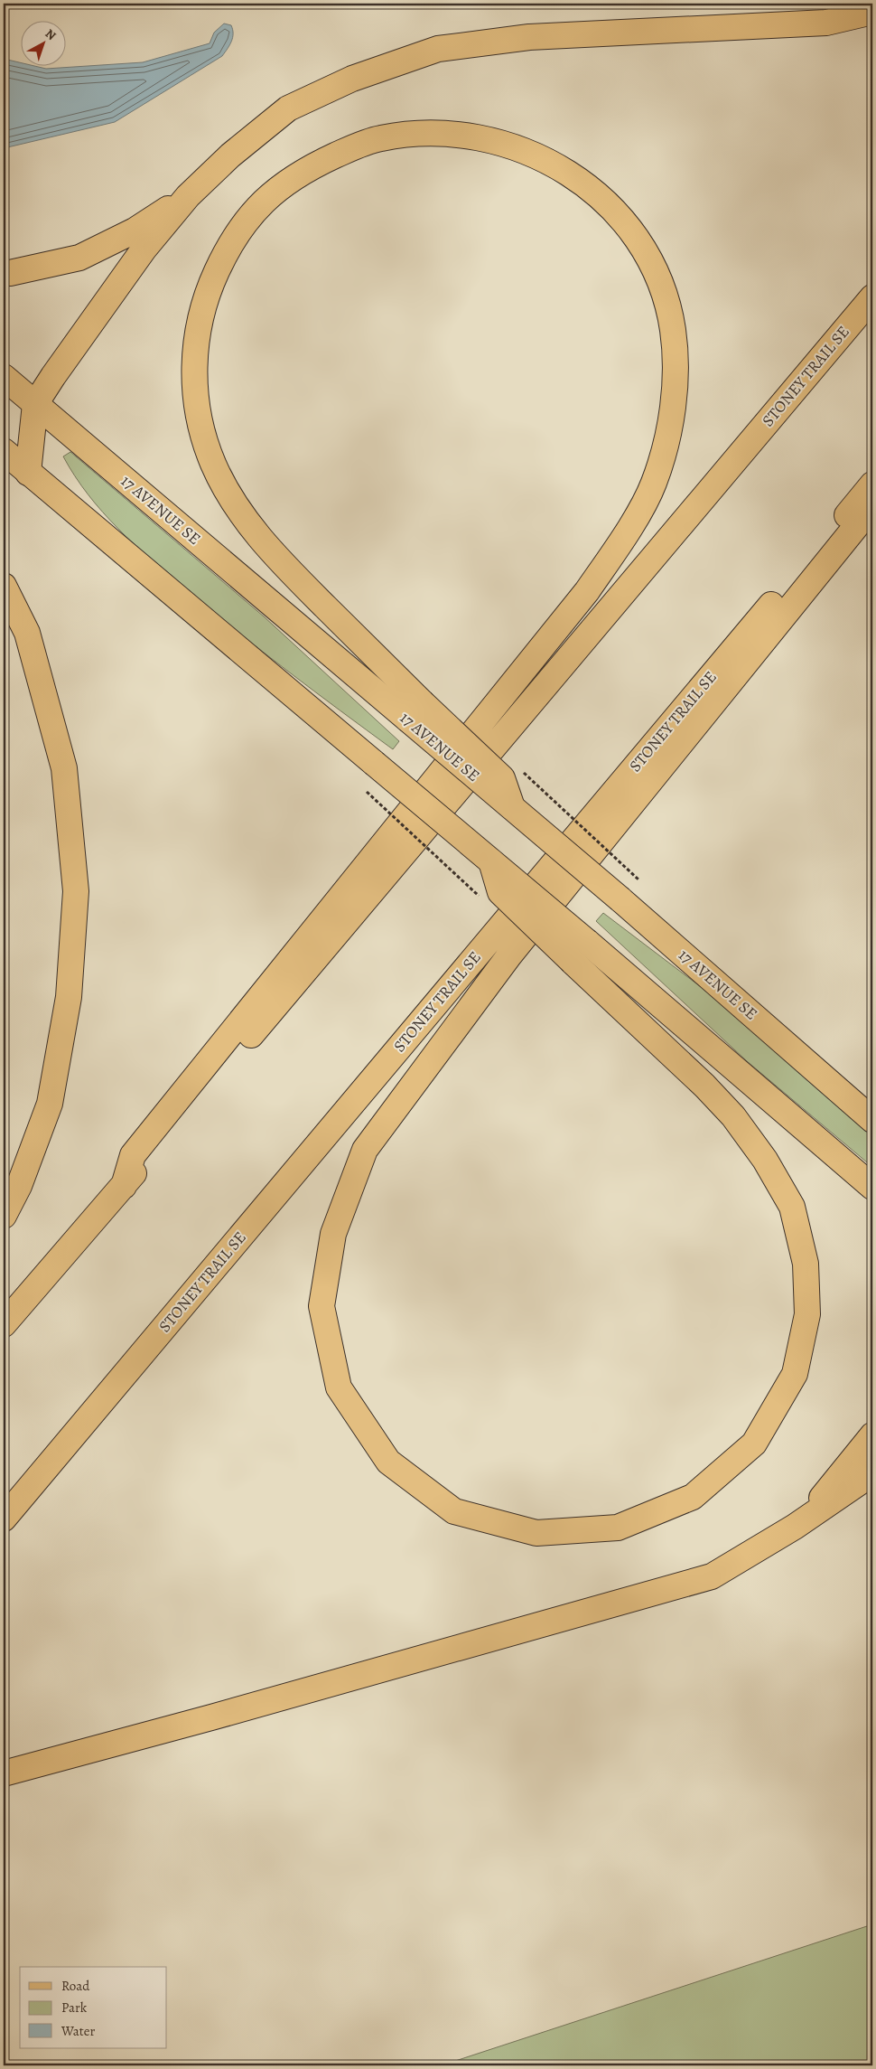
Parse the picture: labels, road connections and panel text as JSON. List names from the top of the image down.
{
  "streets": {
    "main road": ["STONEY TRAIL SE", "17 AVENUE SE"]
  },
  "legend": ["Road", "Park", "Water"],
  "north": "top right"
}
